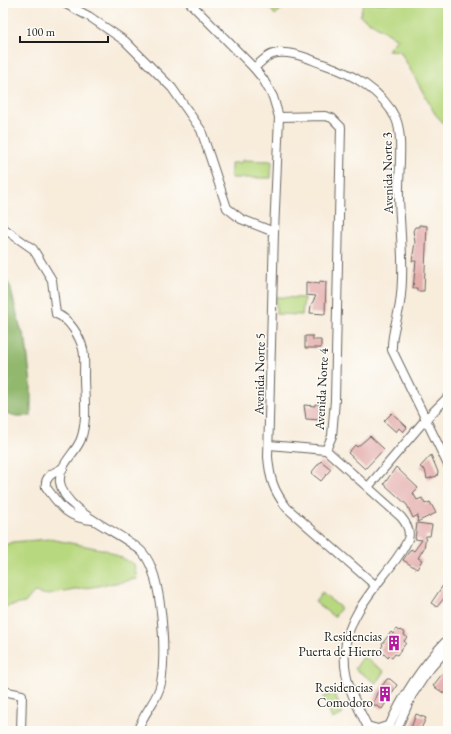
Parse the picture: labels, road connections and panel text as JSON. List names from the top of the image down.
{
  "streets": {
    "street": ["Avenida Norte 3", "Avenida Norte 5", "Avenida Norte 4"]
  },
  "crossings": [
    ["Avenida Norte 5", "Avenida Norte 4"]
  ],
  "places": {
    "building": ["Residencias Puerta de Hierro", "Residencias Comodoro"]
  },
  "scale_bar": "100 m"
}
